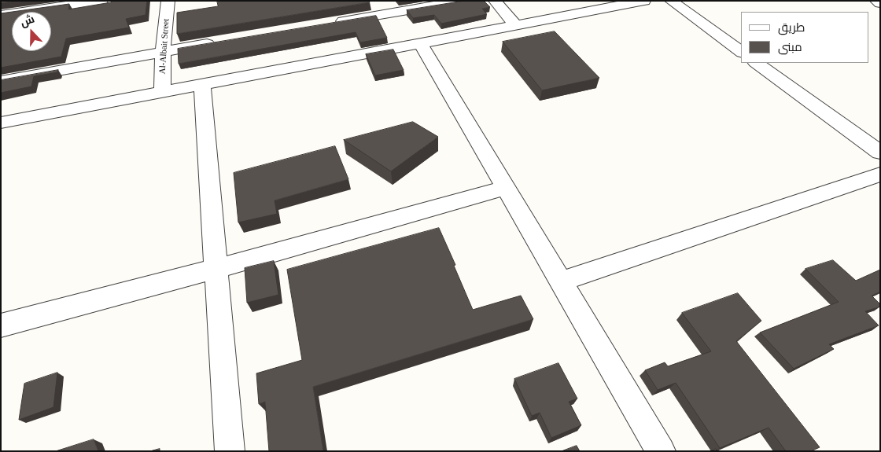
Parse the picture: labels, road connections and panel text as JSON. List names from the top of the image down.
{
  "streets": {
    "street": ["Al-Albait Street"]
  },
  "legend": ["طريق", "مبنى"],
  "north": "top"
}
